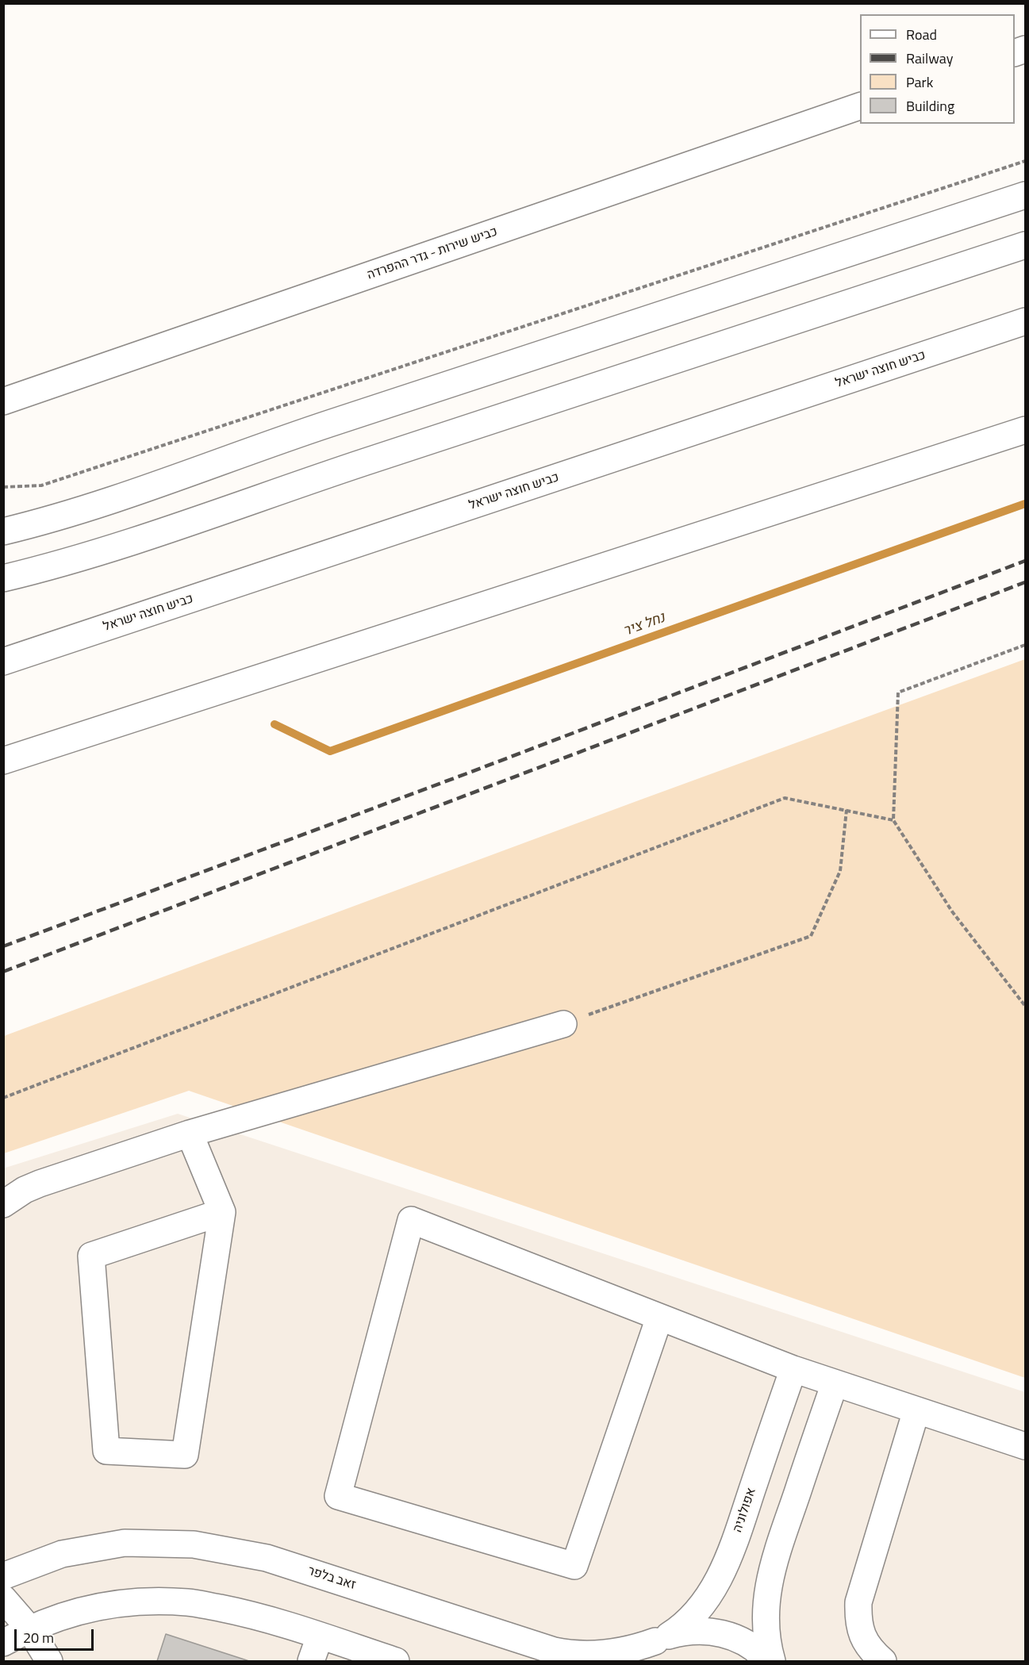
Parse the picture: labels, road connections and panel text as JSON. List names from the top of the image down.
{
  "streets": {
    "main road": [
      "כביש שירות - גדר ההפרדה",
      "כביש חוצה ישראל",
      "אפולוניה",
      "זאב בלפר"
    ]
  },
  "crossings": [
    ["אפולוניה", "זאב בלפר"]
  ],
  "water": ["נחל ציר"],
  "legend": [
    "Road",
    "Railway",
    "Park",
    "Building"
  ],
  "scale_bar": "20 m"
}
